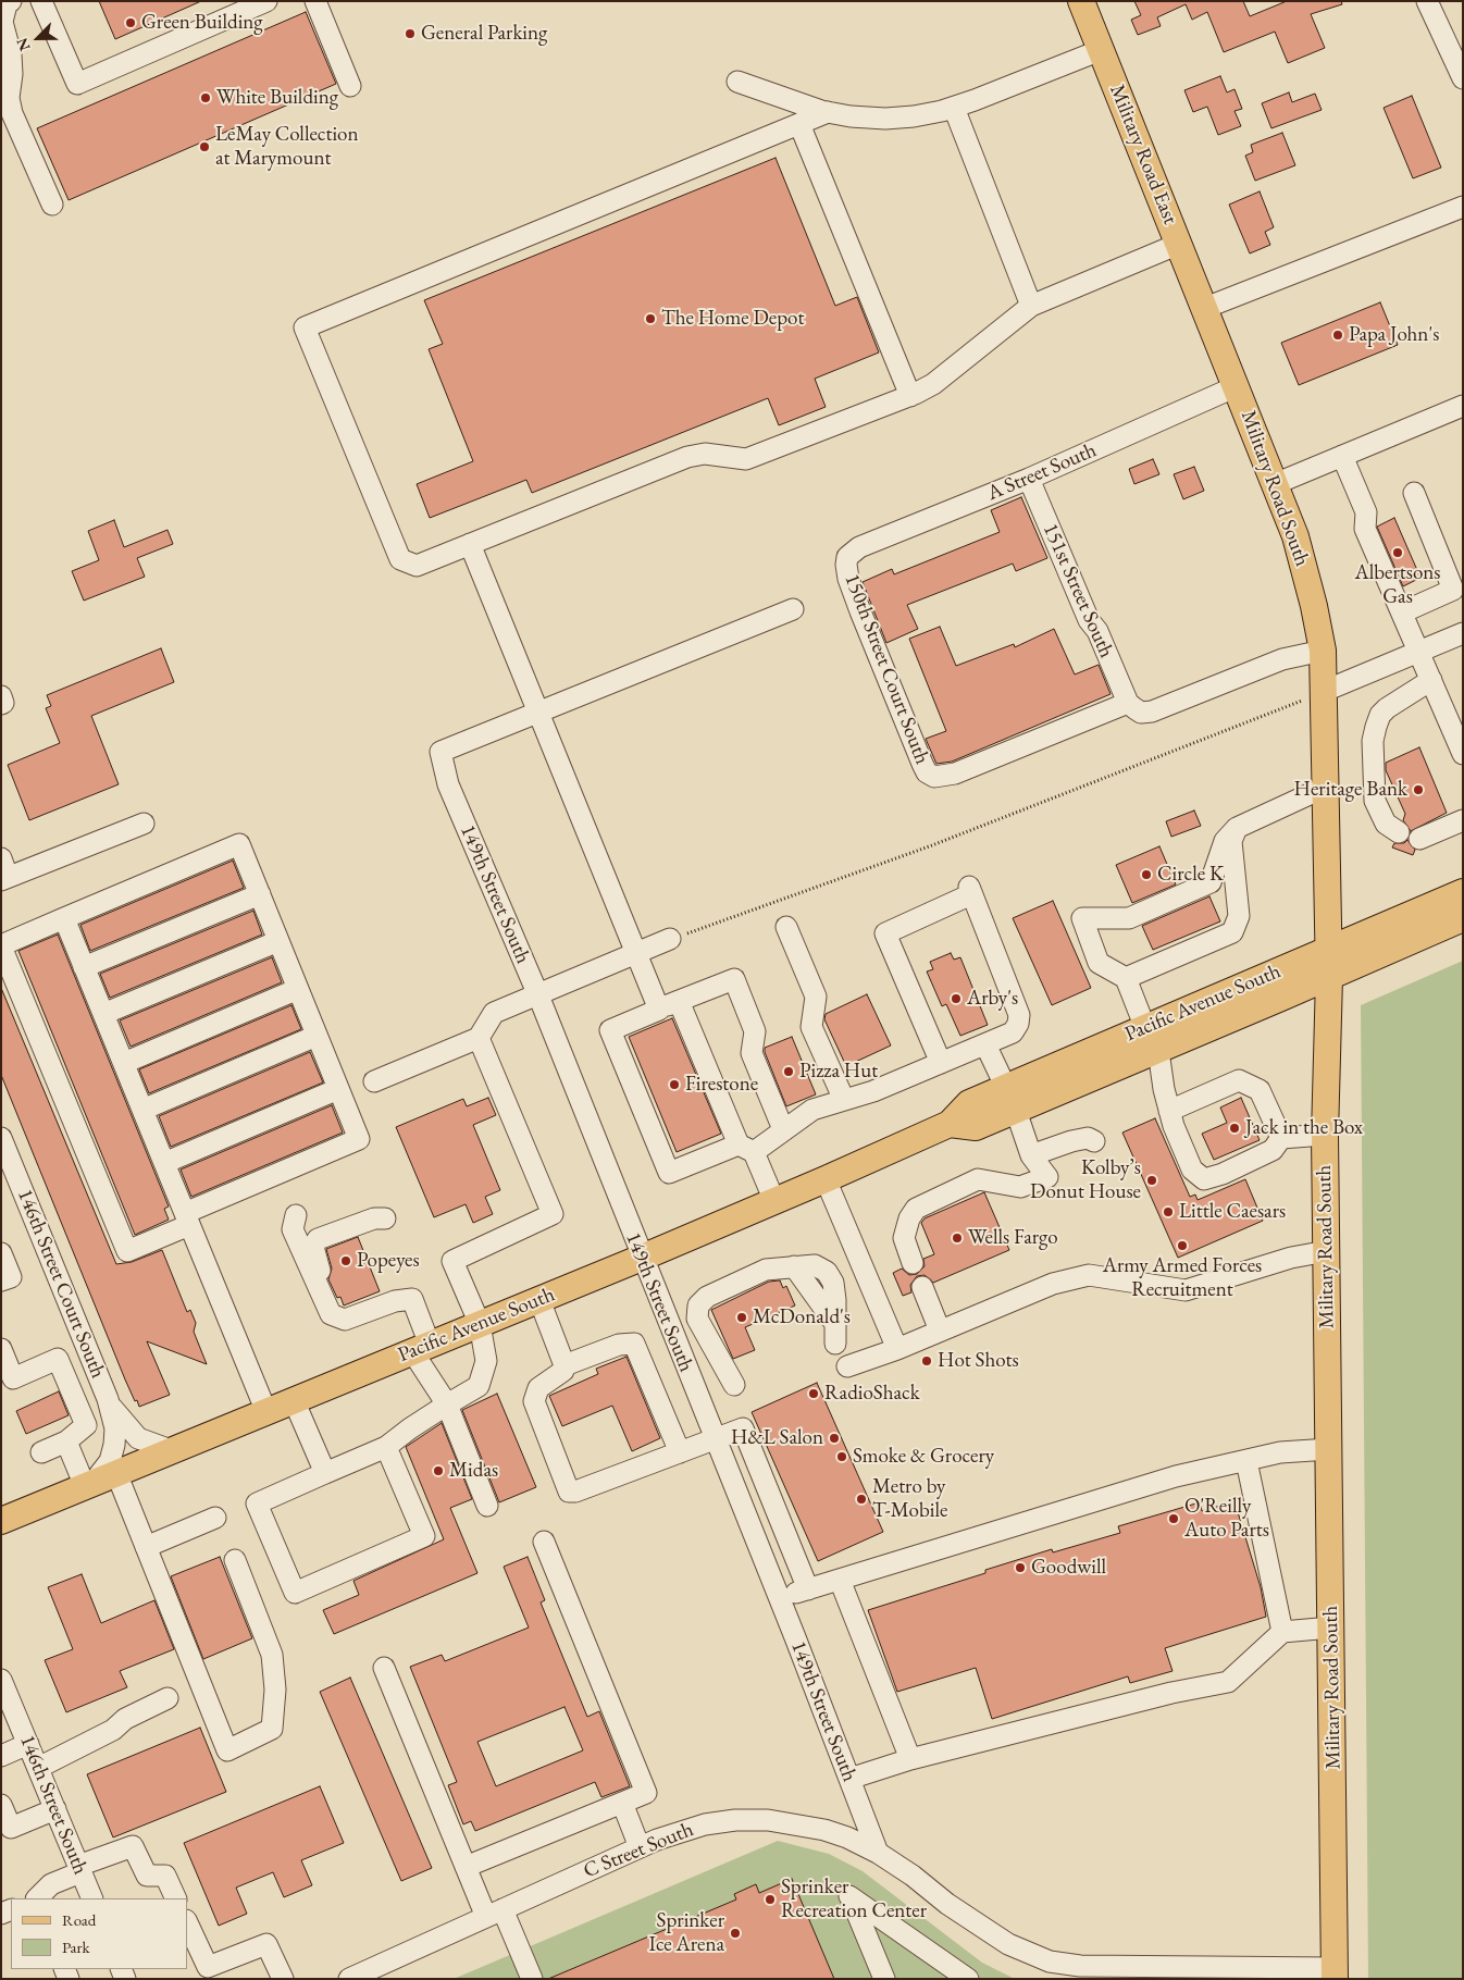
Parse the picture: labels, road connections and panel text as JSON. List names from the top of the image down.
{
  "streets": {
    "main road": ["Military Road East", "Military Road South", "Pacific Avenue South"],
    "street": [
      "A Street South",
      "151st Street South",
      "150th Street Court South",
      "149th Street South",
      "146th Street Court South",
      "146th Street South",
      "C Street South"
    ]
  },
  "crossings": [
    ["Military Road East", "Military Road South"],
    ["A Street South", "Military Road South"],
    ["A Street South", "151st Street South"],
    ["A Street South", "150th Street Court South"],
    ["Military Road South", "Pacific Avenue South"],
    ["Military Road South", "C Street South"],
    ["151st Street South", "150th Street Court South"],
    ["149th Street South", "Pacific Avenue South"],
    ["149th Street South", "C Street South"],
    ["Pacific Avenue South", "146th Street Court South"]
  ],
  "places": [
    "Green Building",
    "General Parking",
    "White Building",
    "LeMay Collection at Marymount",
    "The Home Depot",
    "Papa John's",
    "Albertsons Gas",
    "Heritage Bank",
    "Circle K",
    "Arby's",
    "Pizza Hut",
    "Firestone",
    "Jack in the Box",
    "Kolby’s Donut House",
    "Little Caesars",
    "Wells Fargo",
    "Army Armed Forces Recruitment",
    "Popeyes",
    "McDonald's",
    "Hot Shots",
    "RadioShack",
    "H&L Salon",
    "Smoke & Grocery",
    "Midas",
    "Metro by T-Mobile",
    "O'Reilly Auto Parts",
    "Goodwill",
    "Sprinker Recreation Center",
    "Sprinker Ice Arena"
  ],
  "legend": ["Road", "Park"],
  "north": "bottom left"
}
